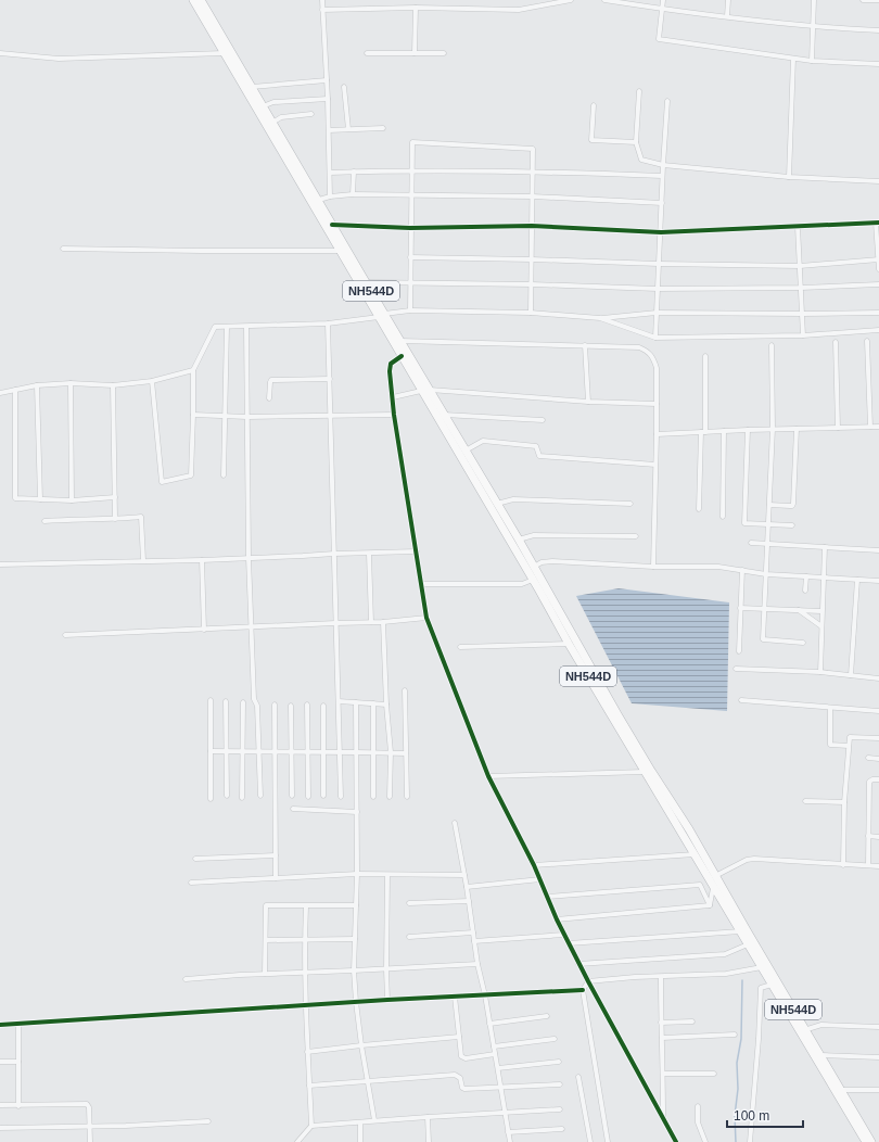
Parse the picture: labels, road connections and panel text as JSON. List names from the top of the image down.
{
  "streets": {
    "highway": ["NH544D"]
  },
  "scale_bar": "100 m"
}
